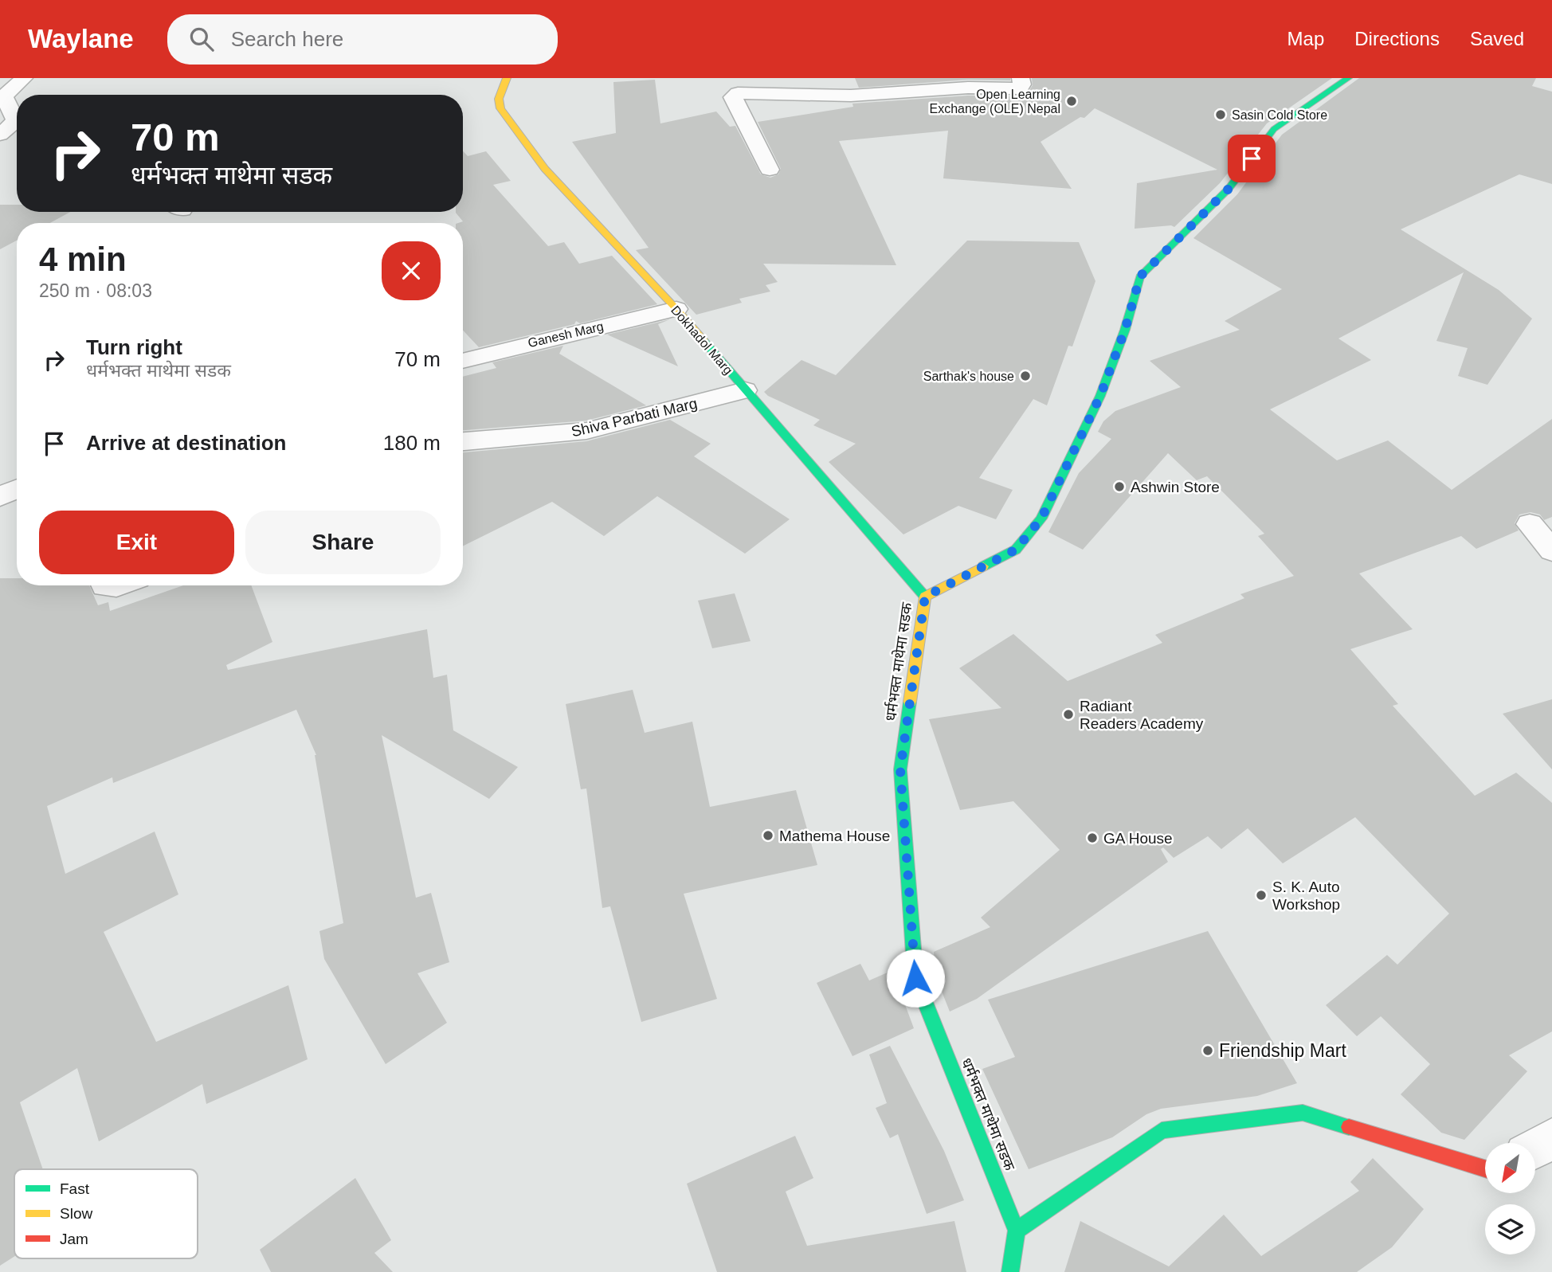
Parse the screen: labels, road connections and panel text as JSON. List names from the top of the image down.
{
  "streets": {
    "main road": ["Dokhadol Marg", "धर्मभक्त माथेमा सडक"],
    "street": ["Ganesh Marg", "Shiva Parbati Marg"]
  },
  "crossings": [
    ["Ganesh Marg", "Dokhadol Marg"],
    ["Dokhadol Marg", "Shiva Parbati Marg"],
    ["Dokhadol Marg", "धर्मभक्त माथेमा सडक"]
  ],
  "places": [
    "Open Learning Exchange (OLE) Nepal",
    "Sasin Cold Store",
    "Sarthak's house",
    "Ashwin Store",
    "Radiant Readers Academy",
    "Mathema House",
    "GA House",
    "S. K. Auto Workshop",
    "Friendship Mart"
  ],
  "legend": ["Fast", "Slow", "Jam"],
  "north": "bottom left",
  "page": {
    "header": "Waylane",
    "search": "Search here",
    "nav": ["Map", "Directions", "Saved"],
    "turn": ["70 m", "धर्मभक्त माथेमा सडक"],
    "heading": ["4 min", "250 m · 08:03"],
    "list": [
      {
        "name": "Turn right",
        "note": "धर्मभक्त माथेमा सडक",
        "value": "70 m"
      },
      {
        "name": "Arrive at destination",
        "value": "180 m"
      }
    ],
    "buttons": ["Exit", "Share"]
  }
}
